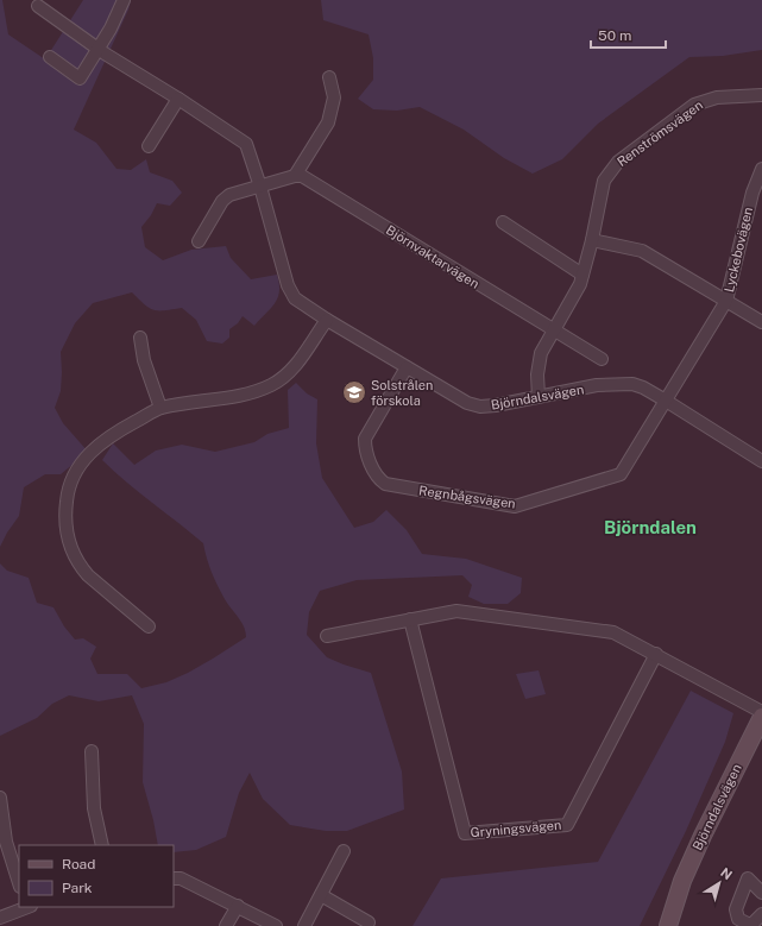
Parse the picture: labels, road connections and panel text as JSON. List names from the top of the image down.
{
  "streets": {
    "street": [
      "Renströmsvägen",
      "Lyckebovägen",
      "Björnvaktarvägen",
      "Björndalsvägen",
      "Regnbågsvägen",
      "Gryningsvägen"
    ]
  },
  "crossings": [
    ["Renströmsvägen", "Björnvaktarvägen"],
    ["Renströmsvägen", "Björndalsvägen"],
    ["Lyckebovägen", "Björndalsvägen"],
    ["Lyckebovägen", "Regnbågsvägen"],
    ["Björndalsvägen", "Regnbågsvägen"]
  ],
  "districts": ["Björndalen"],
  "places": {
    "school or university": ["Solstrålen förskola"]
  },
  "legend": ["Road", "Park"],
  "scale_bar": "50 m",
  "north": "top right"
}
